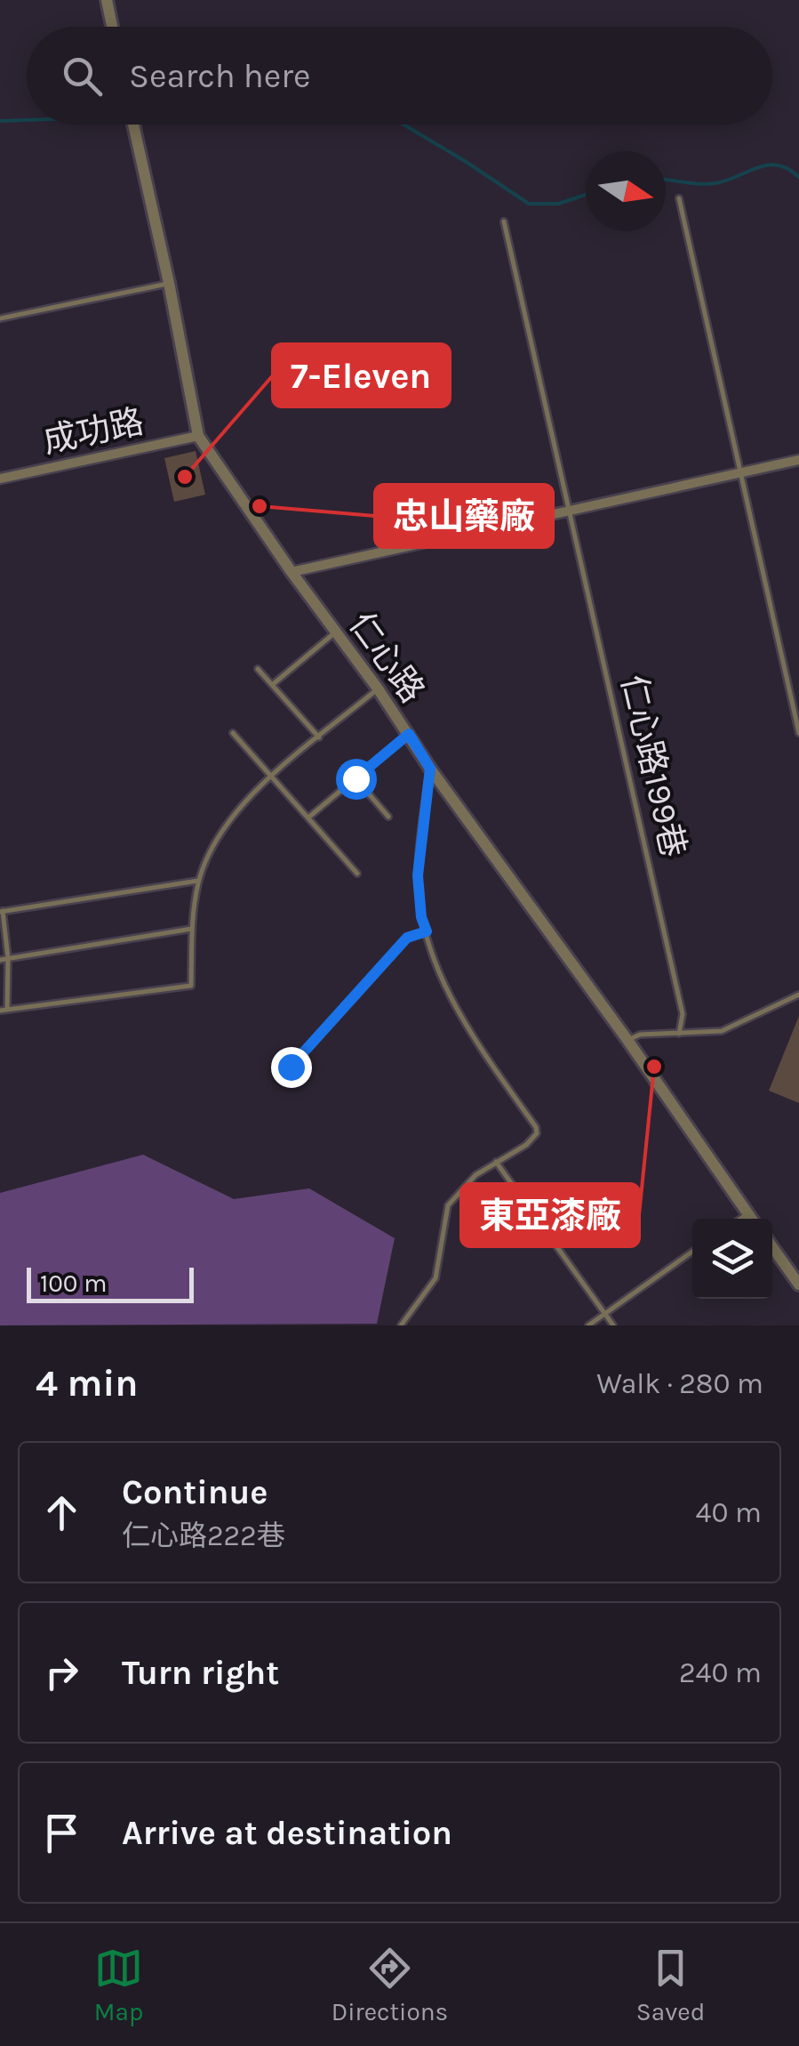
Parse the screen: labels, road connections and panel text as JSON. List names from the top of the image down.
{
  "streets": {
    "street": ["成功路", "仁心路"],
    "lane": ["仁心路199巷"]
  },
  "crossings": [
    ["成功路", "仁心路"]
  ],
  "places": ["7-Eleven", "忠山藥廠", "東亞漆廠"],
  "scale_bar": "100 m",
  "north": "right",
  "page": {
    "search": "Search here",
    "scale": "100 m",
    "heading": ["4 min", "Walk · 280 m"],
    "list": [
      ["Continue", "仁心路222巷", "40 m"],
      ["Turn right", "240 m"],
      "Arrive at destination"
    ],
    "nav": ["Map", "Directions", "Saved"]
  }
}
